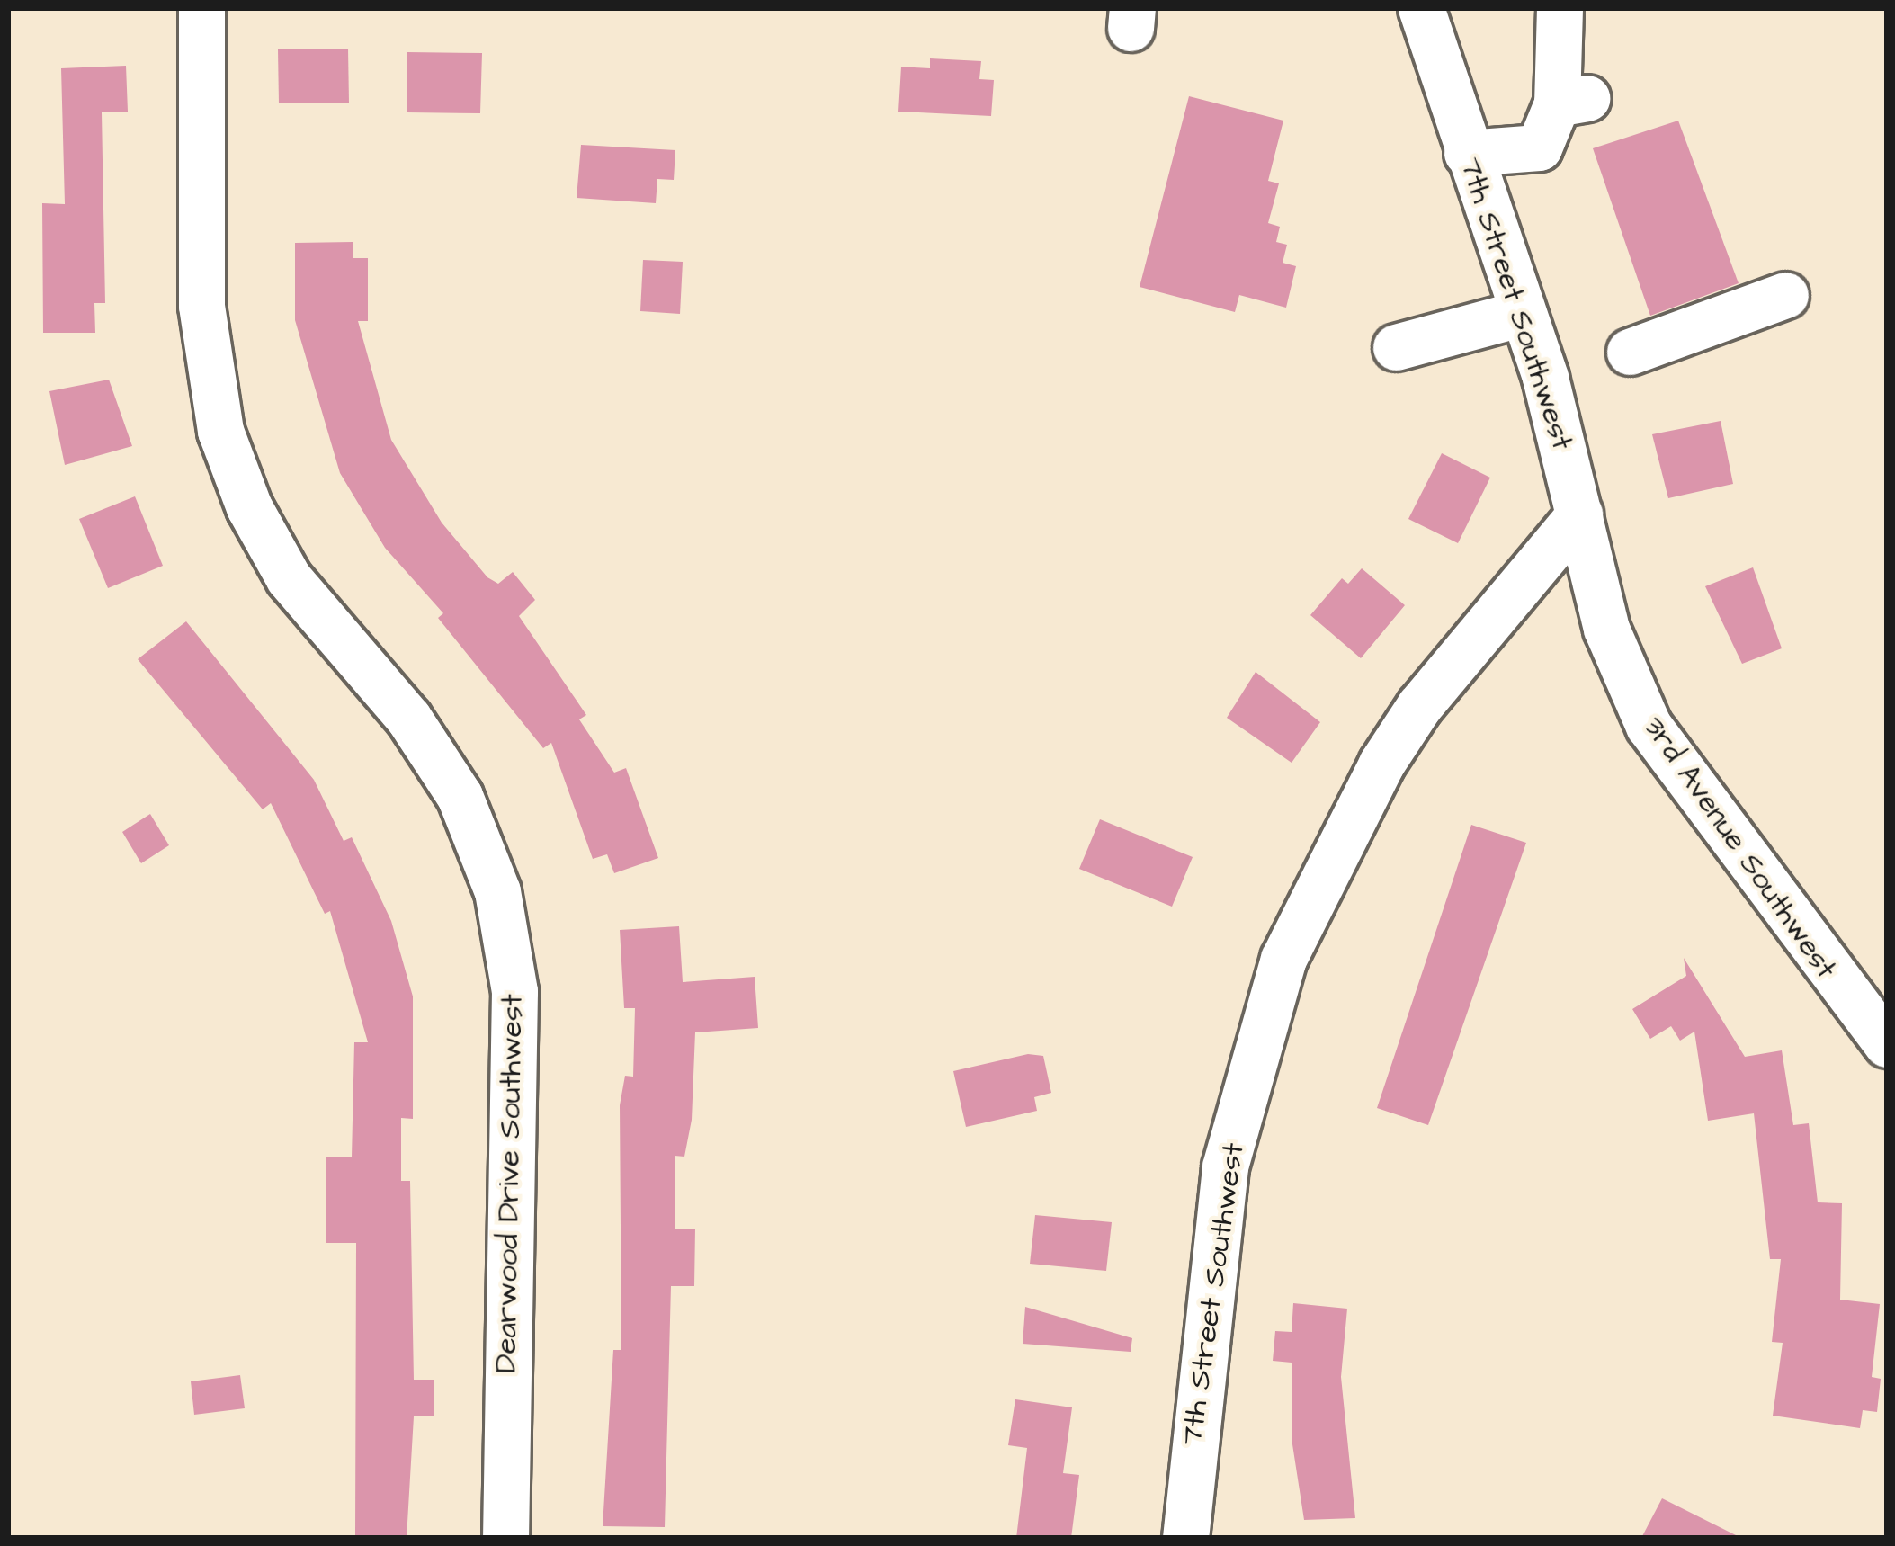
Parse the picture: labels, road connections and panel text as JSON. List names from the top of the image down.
{
  "streets": {
    "street": ["7th Street Southwest", "3rd Avenue Southwest", "Dearwood Drive Southwest"]
  },
  "crossings": [
    ["7th Street Southwest", "3rd Avenue Southwest"]
  ]
}
